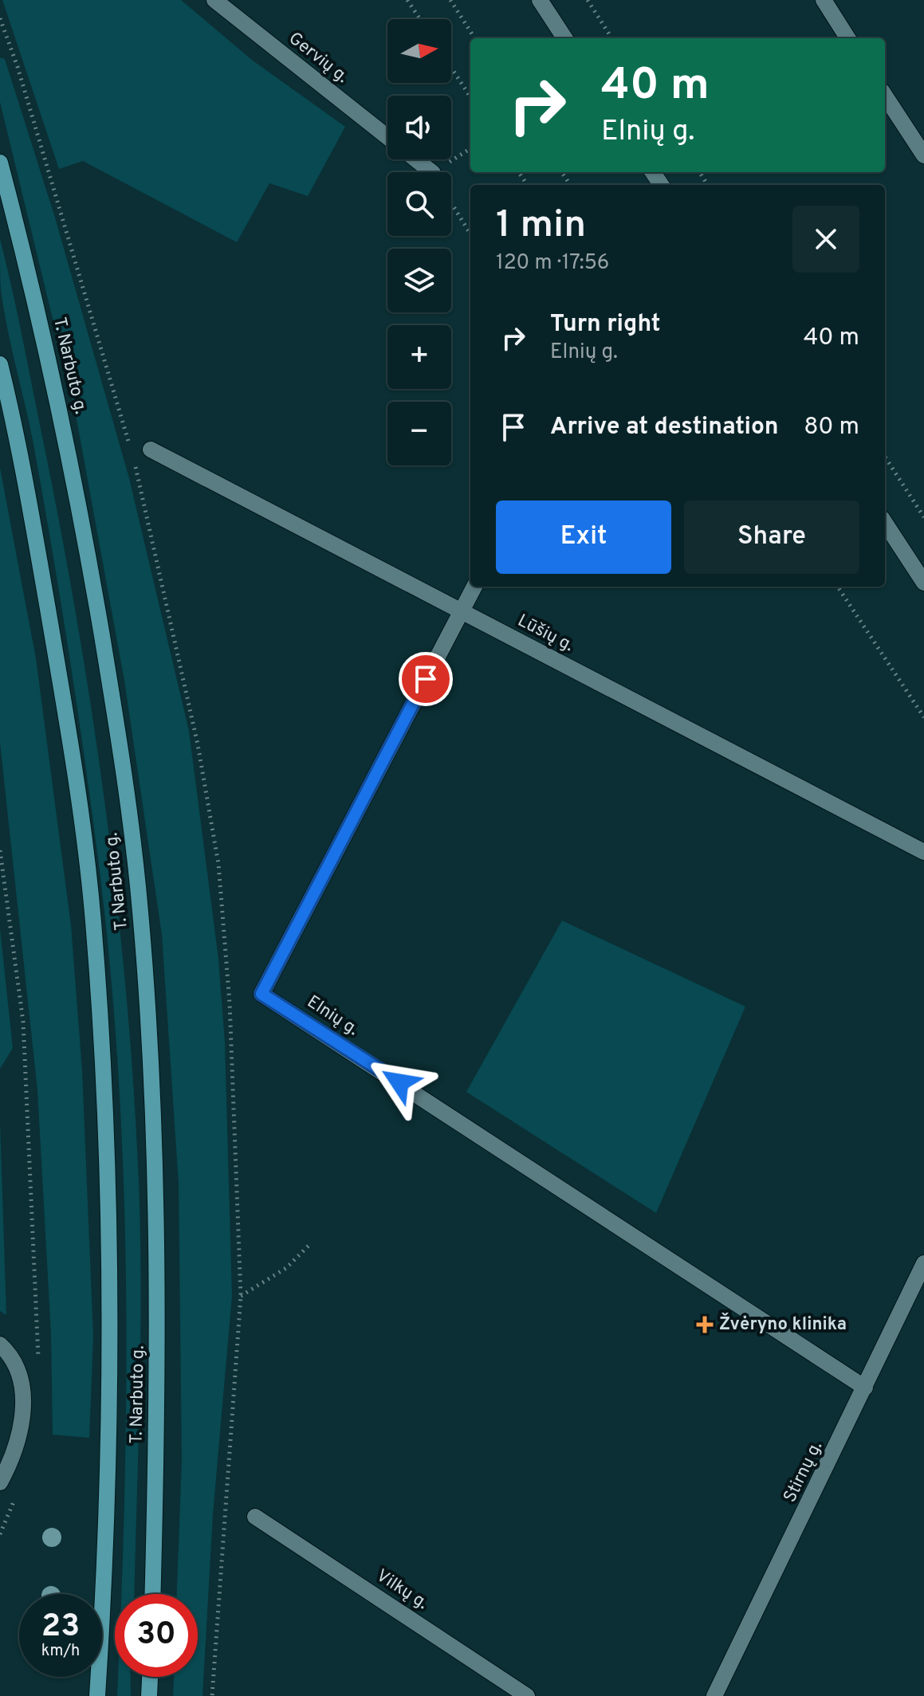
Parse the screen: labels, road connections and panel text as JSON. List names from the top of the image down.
{
  "streets": {
    "main road": ["T. Narbuto g."],
    "street": [
      "Gervių g.",
      "Lūšių g.",
      "Elnių g.",
      "Stirnų g.",
      "Vilkų g."
    ]
  },
  "crossings": [
    ["Lūšių g.", "Elnių g."],
    ["Elnių g.", "Stirnų g."]
  ],
  "places": {
    "health": ["Žvėryno klinika"]
  },
  "north": "right",
  "page": {
    "map_buttons": ["+", "−"],
    "turn": ["40 m", "Elnių g."],
    "heading": ["1 min", "120 m · 17:56"],
    "list": [
      {
        "name": "Turn right",
        "note": "Elnių g.",
        "value": "40 m"
      },
      {
        "name": "Arrive at destination",
        "value": "80 m"
      }
    ],
    "buttons": ["Exit", "Share"],
    "speed": "23 km/h",
    "limit": "30"
  }
}
